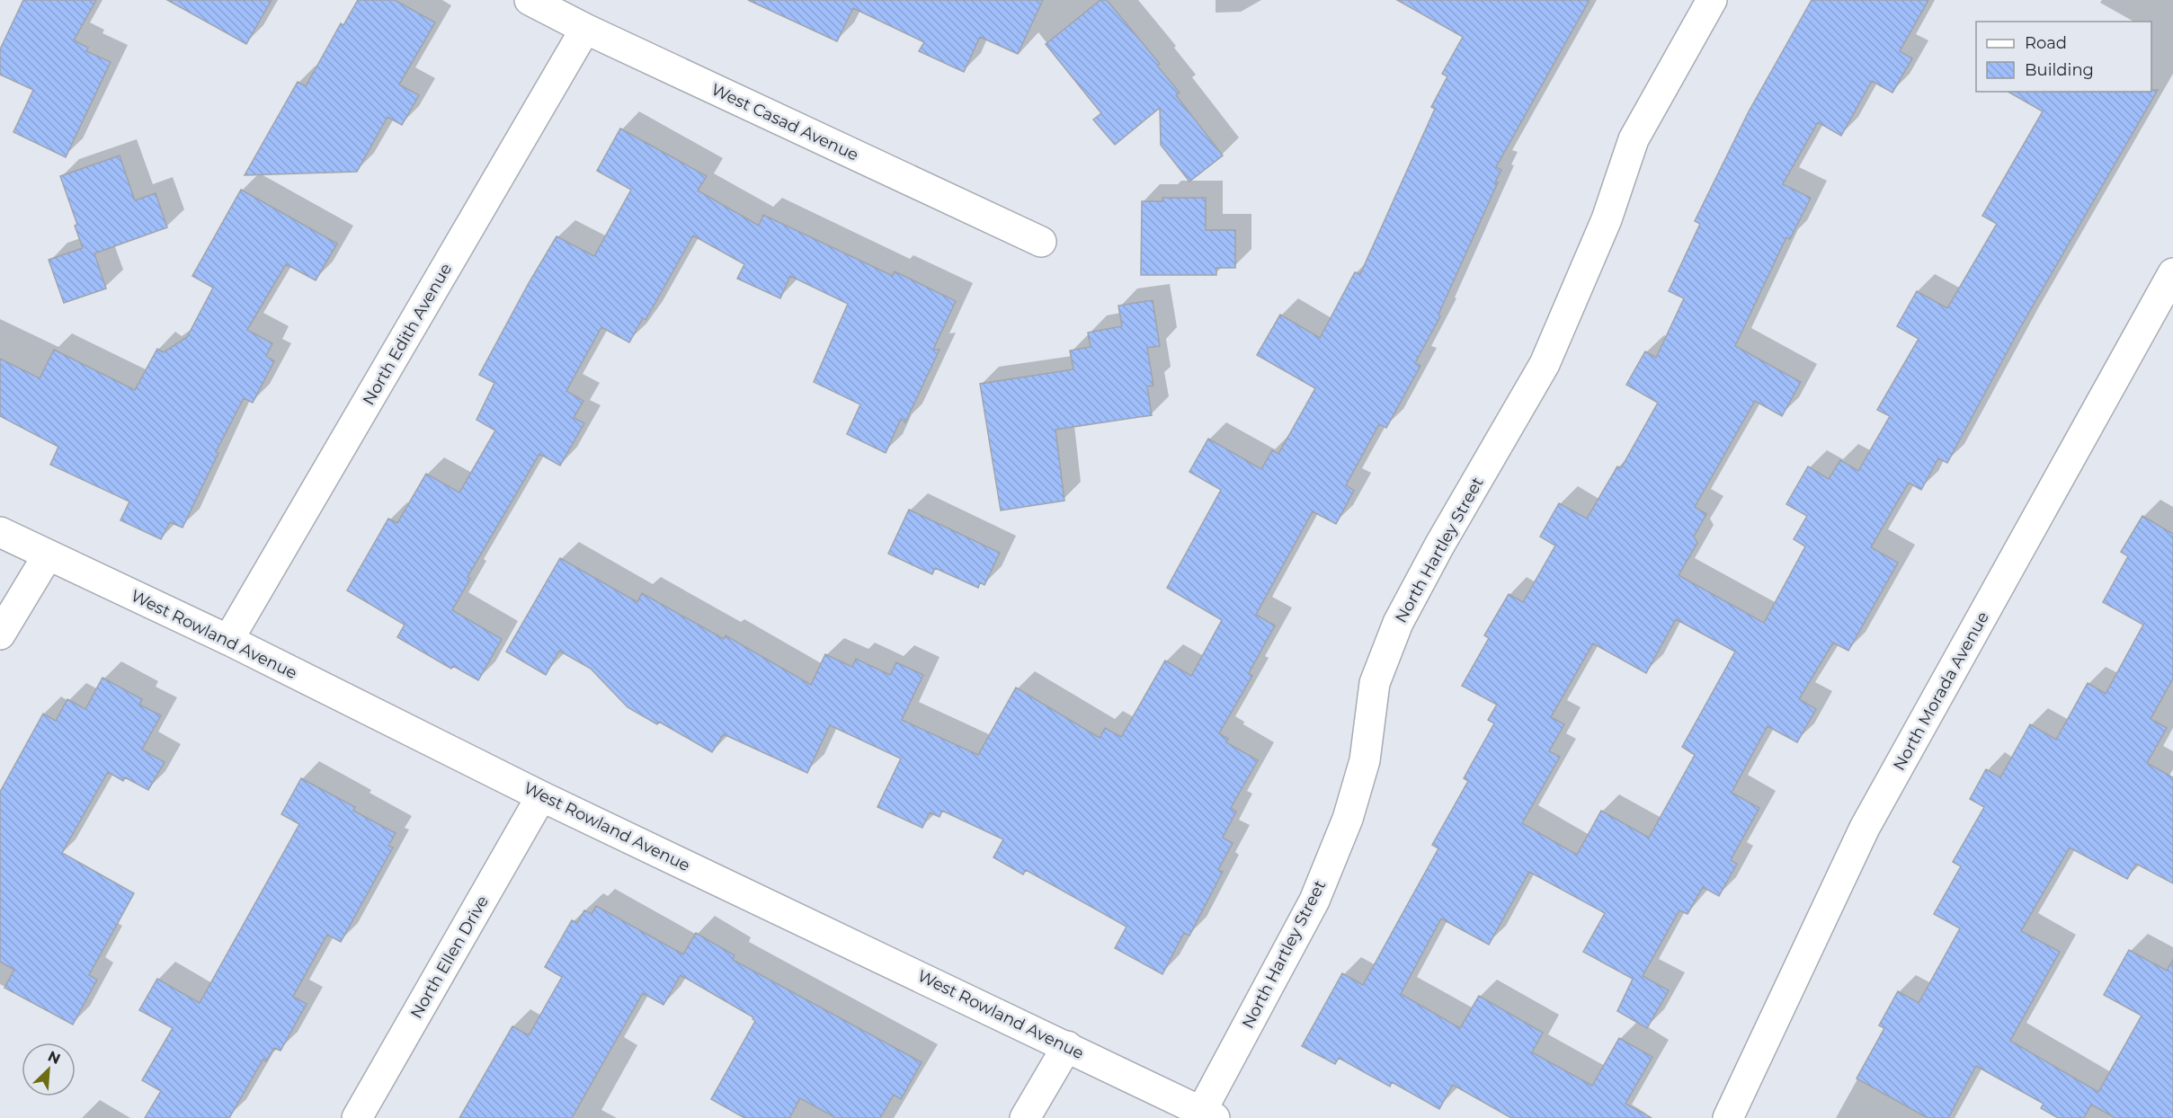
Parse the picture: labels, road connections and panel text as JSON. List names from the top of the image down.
{
  "streets": {
    "street": [
      "West Casad Avenue",
      "North Edith Avenue",
      "North Hartley Street",
      "West Rowland Avenue",
      "North Morada Avenue",
      "North Ellen Drive"
    ]
  },
  "crossings": [
    ["West Casad Avenue", "North Edith Avenue"],
    ["North Edith Avenue", "West Rowland Avenue"],
    ["North Hartley Street", "West Rowland Avenue"],
    ["West Rowland Avenue", "North Ellen Drive"]
  ],
  "legend": ["Road", "Building"],
  "north": "top right"
}
